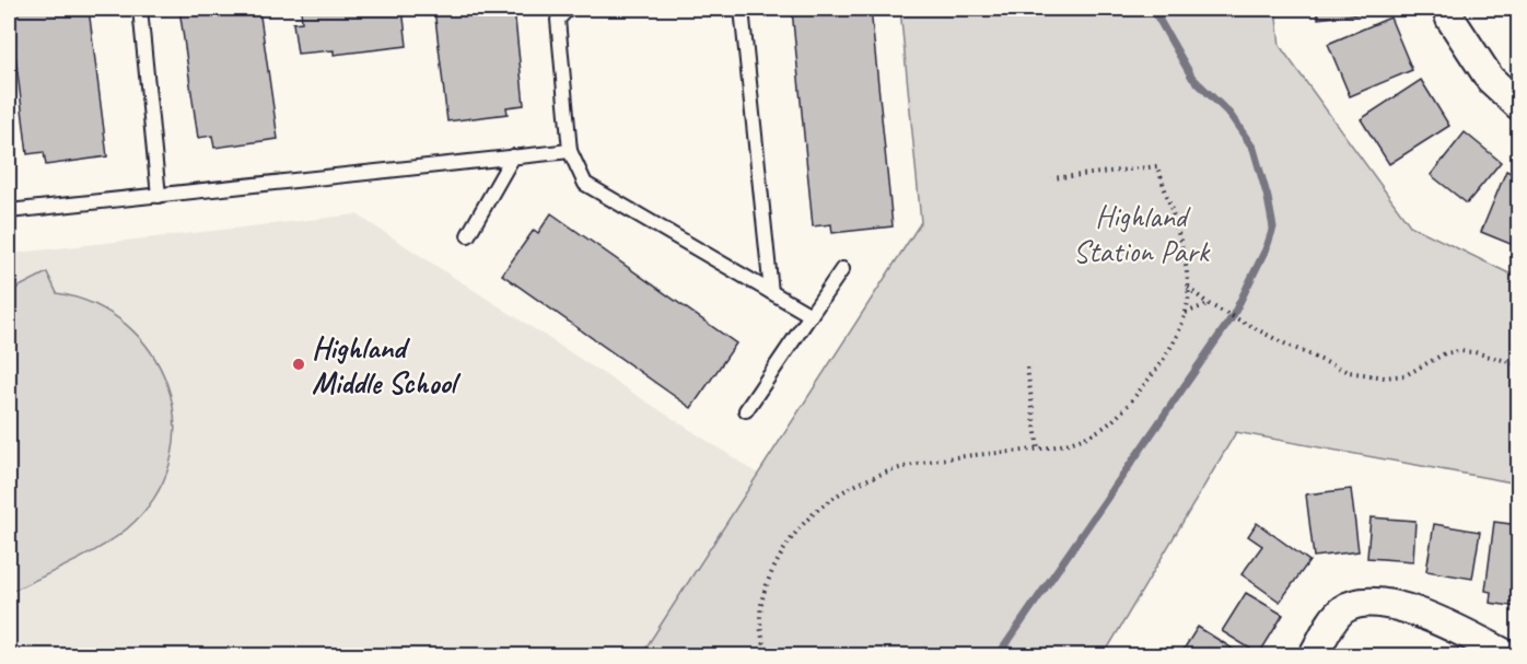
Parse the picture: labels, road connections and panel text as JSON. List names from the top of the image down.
{
  "parks": ["Highland Station Park"],
  "places": ["Highland Middle School"]
}
